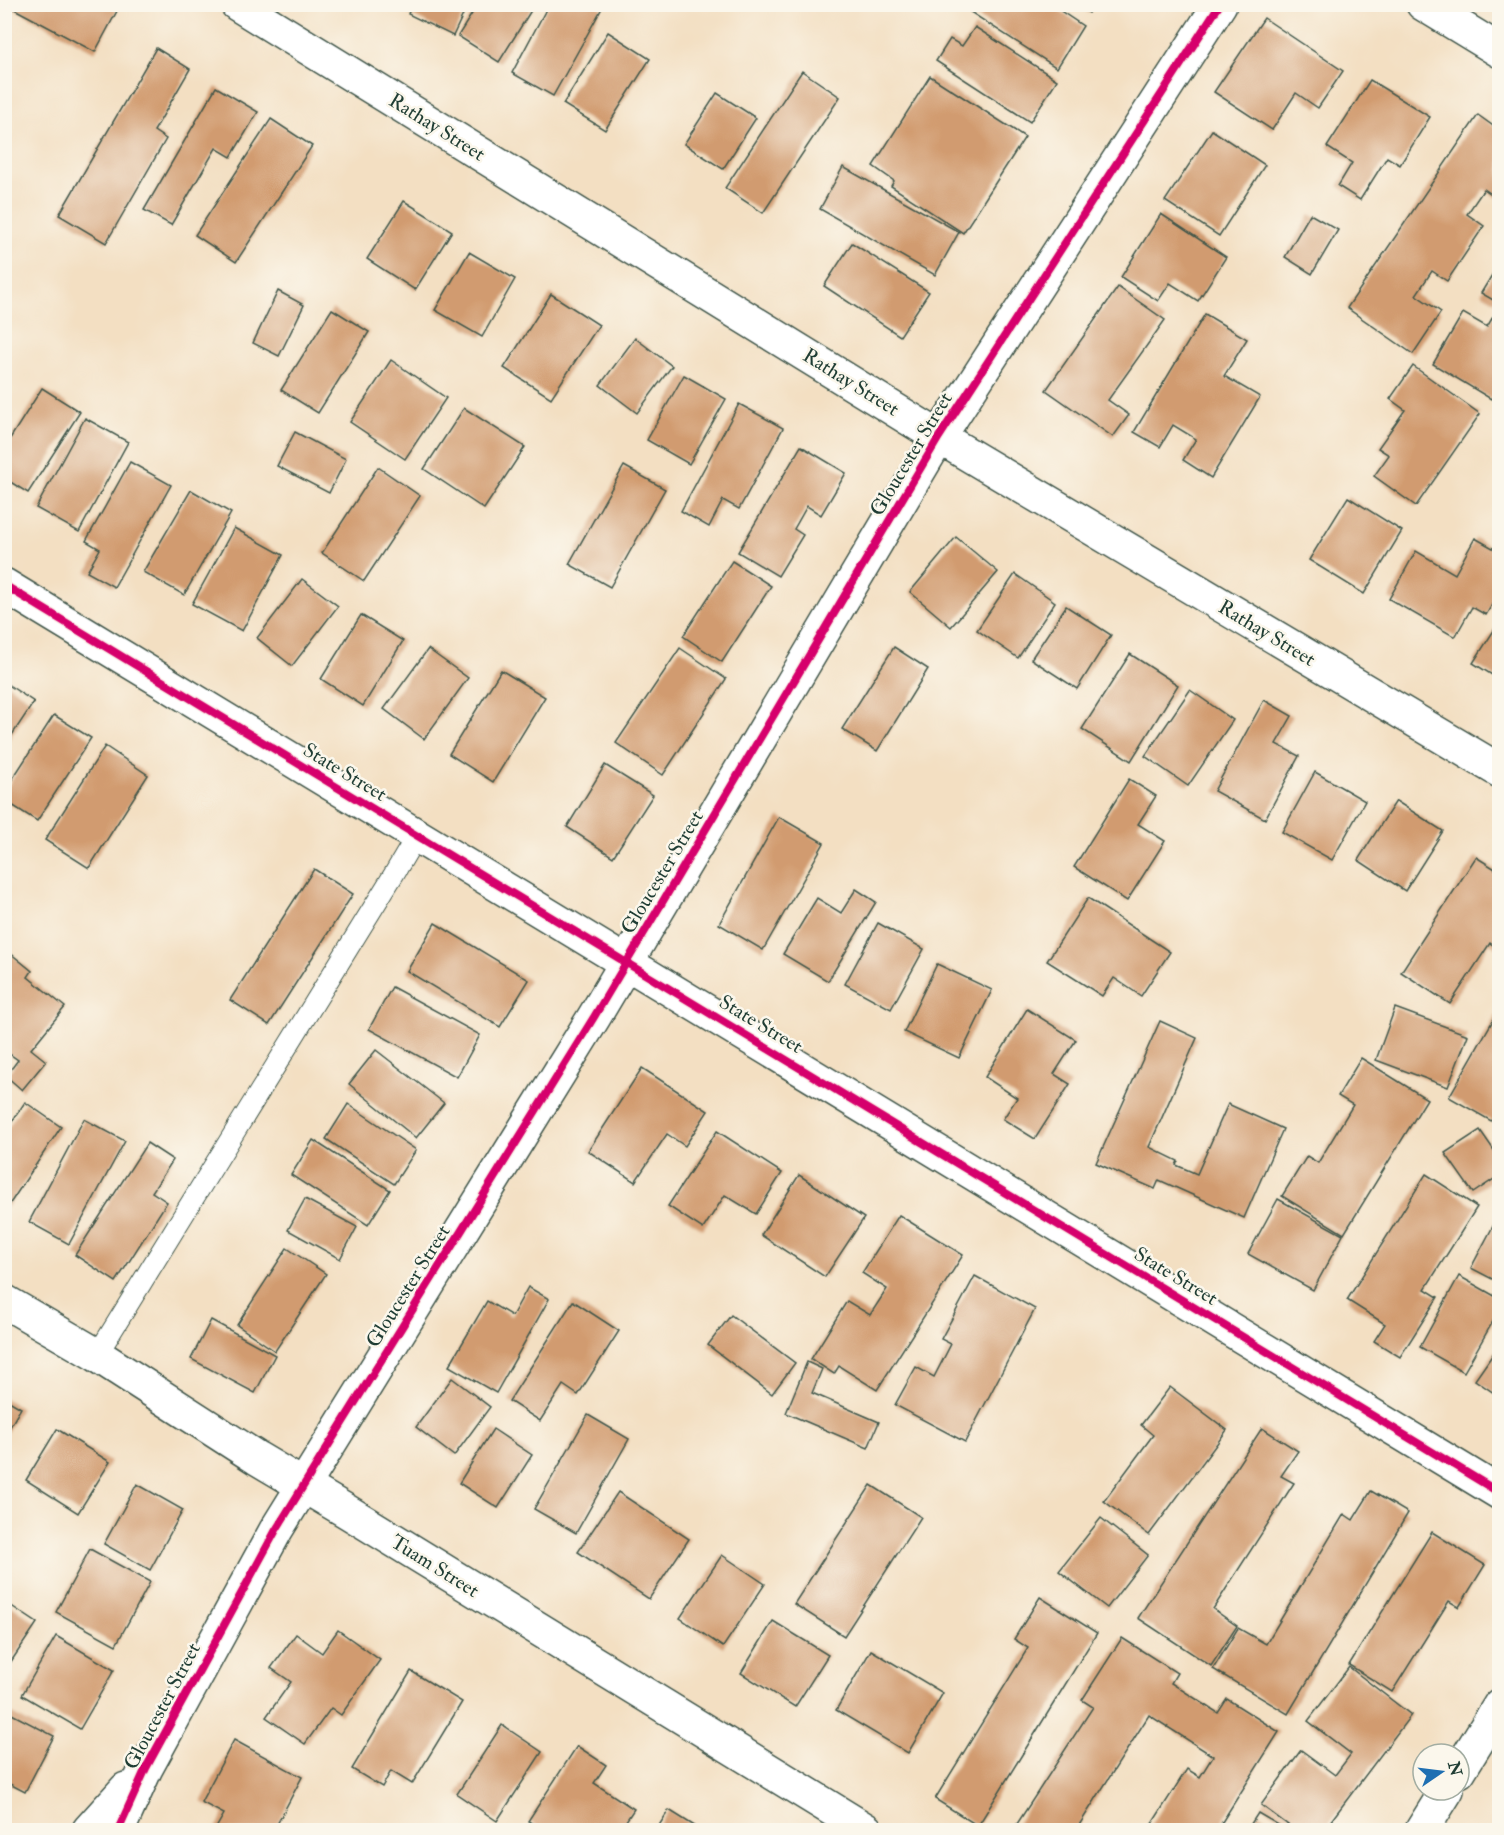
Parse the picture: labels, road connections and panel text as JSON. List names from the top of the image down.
{
  "streets": {
    "street": [
      "Rathay Street",
      "Gloucester Street",
      "State Street",
      "Tuam Street"
    ]
  },
  "crossings": [
    ["Rathay Street", "Gloucester Street"],
    ["Gloucester Street", "State Street"],
    ["Gloucester Street", "Tuam Street"]
  ],
  "north": "right"
}
